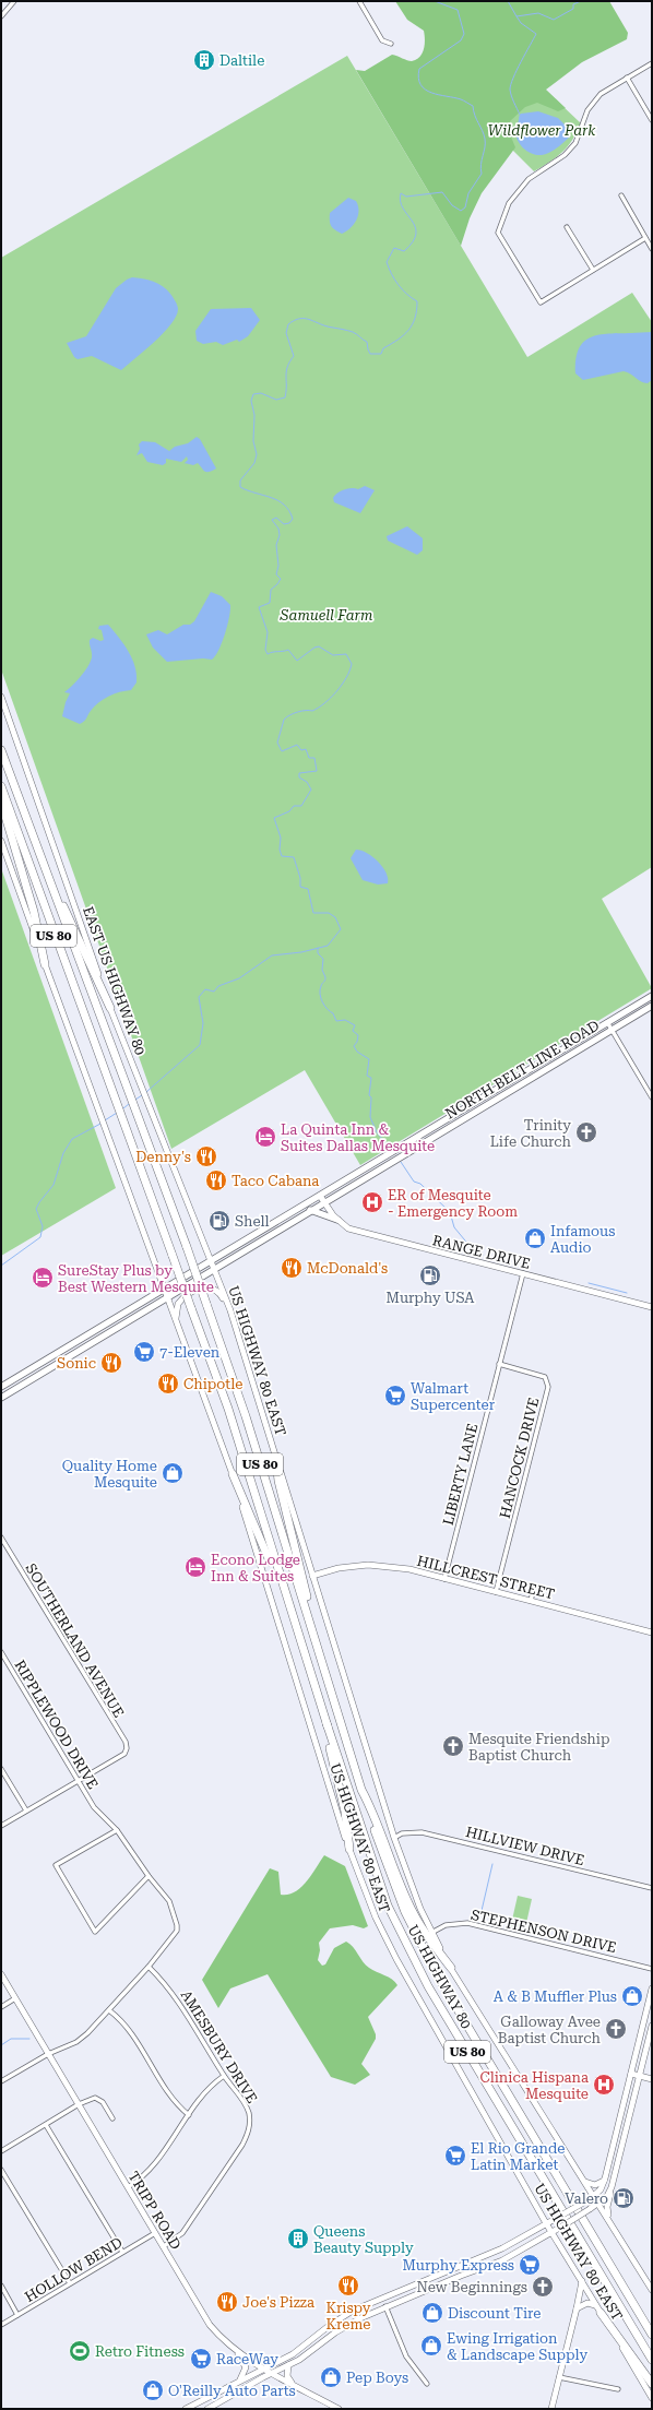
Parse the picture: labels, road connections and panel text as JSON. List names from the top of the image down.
{
  "streets": {
    "highway": ["US 80", "US HIGHWAY 80"],
    "main road": [
      "EAST US HIGHWAY 80",
      "NORTH BELT LINE ROAD",
      "RANGE DRIVE",
      "US HIGHWAY 80 EAST",
      "HILLCREST STREET",
      "TRIPP ROAD"
    ],
    "street": [
      "HANCOCK DRIVE",
      "LIBERTY LANE",
      "SOUTHERLAND AVENUE",
      "RIPPLEWOOD DRIVE",
      "HILLVIEW DRIVE",
      "STEPHENSON DRIVE",
      "AMESBURY DRIVE",
      "HOLLOW BEND"
    ]
  },
  "crossings": [
    ["US 80", "US HIGHWAY 80"],
    ["EAST US HIGHWAY 80", "NORTH BELT LINE ROAD"],
    ["EAST US HIGHWAY 80", "US HIGHWAY 80 EAST"],
    ["NORTH BELT LINE ROAD", "RANGE DRIVE"],
    ["NORTH BELT LINE ROAD", "US HIGHWAY 80 EAST"],
    ["RANGE DRIVE", "LIBERTY LANE"],
    ["US HIGHWAY 80 EAST", "HILLCREST STREET"],
    ["US HIGHWAY 80 EAST", "HILLVIEW DRIVE"],
    ["US HIGHWAY 80 EAST", "STEPHENSON DRIVE"],
    ["HANCOCK DRIVE", "LIBERTY LANE"],
    ["HANCOCK DRIVE", "HILLCREST STREET"],
    ["LIBERTY LANE", "HILLCREST STREET"],
    ["SOUTHERLAND AVENUE", "RIPPLEWOOD DRIVE"],
    ["RIPPLEWOOD DRIVE", "AMESBURY DRIVE"],
    ["AMESBURY DRIVE", "TRIPP ROAD"],
    ["TRIPP ROAD", "HOLLOW BEND"]
  ],
  "parks": ["Wildflower Park", "Samuell Farm"],
  "places": {
    "building": ["Daltile", "Queens Beauty Supply"],
    "church": [
      "Trinity Life Church",
      "Mesquite Friendship Baptist Church",
      "Galloway Avee Baptist Church",
      "New Beginnings"
    ],
    "hotel": ["La Quinta Inn & Suites Dallas Mesquite", "SureStay Plus by Best Western Mesquite", "Econo Lodge Inn & Suites"],
    "restaurant": [
      "Denny's",
      "Taco Cabana",
      "McDonald's",
      "Sonic",
      "Chipotle",
      "Krispy Kreme",
      "Joe's Pizza"
    ],
    "hospital": ["ER of Mesquite - Emergency Room", "Clinica Hispana Mesquite"],
    "fuel station": ["Shell", "Murphy USA", "Valero"],
    "shop": [
      "Infamous Audio",
      "Quality Home Mesquite",
      "A & B Muffler Plus",
      "Discount Tire",
      "Ewing Irrigation & Landscape Supply",
      "Pep Boys",
      "O'Reilly Auto Parts"
    ],
    "supermarket": [
      "7-Eleven",
      "Walmart Supercenter",
      "El Rio Grande Latin Market",
      "Murphy Express",
      "RaceWay"
    ],
    "sports": ["Retro Fitness"]
  }
}
